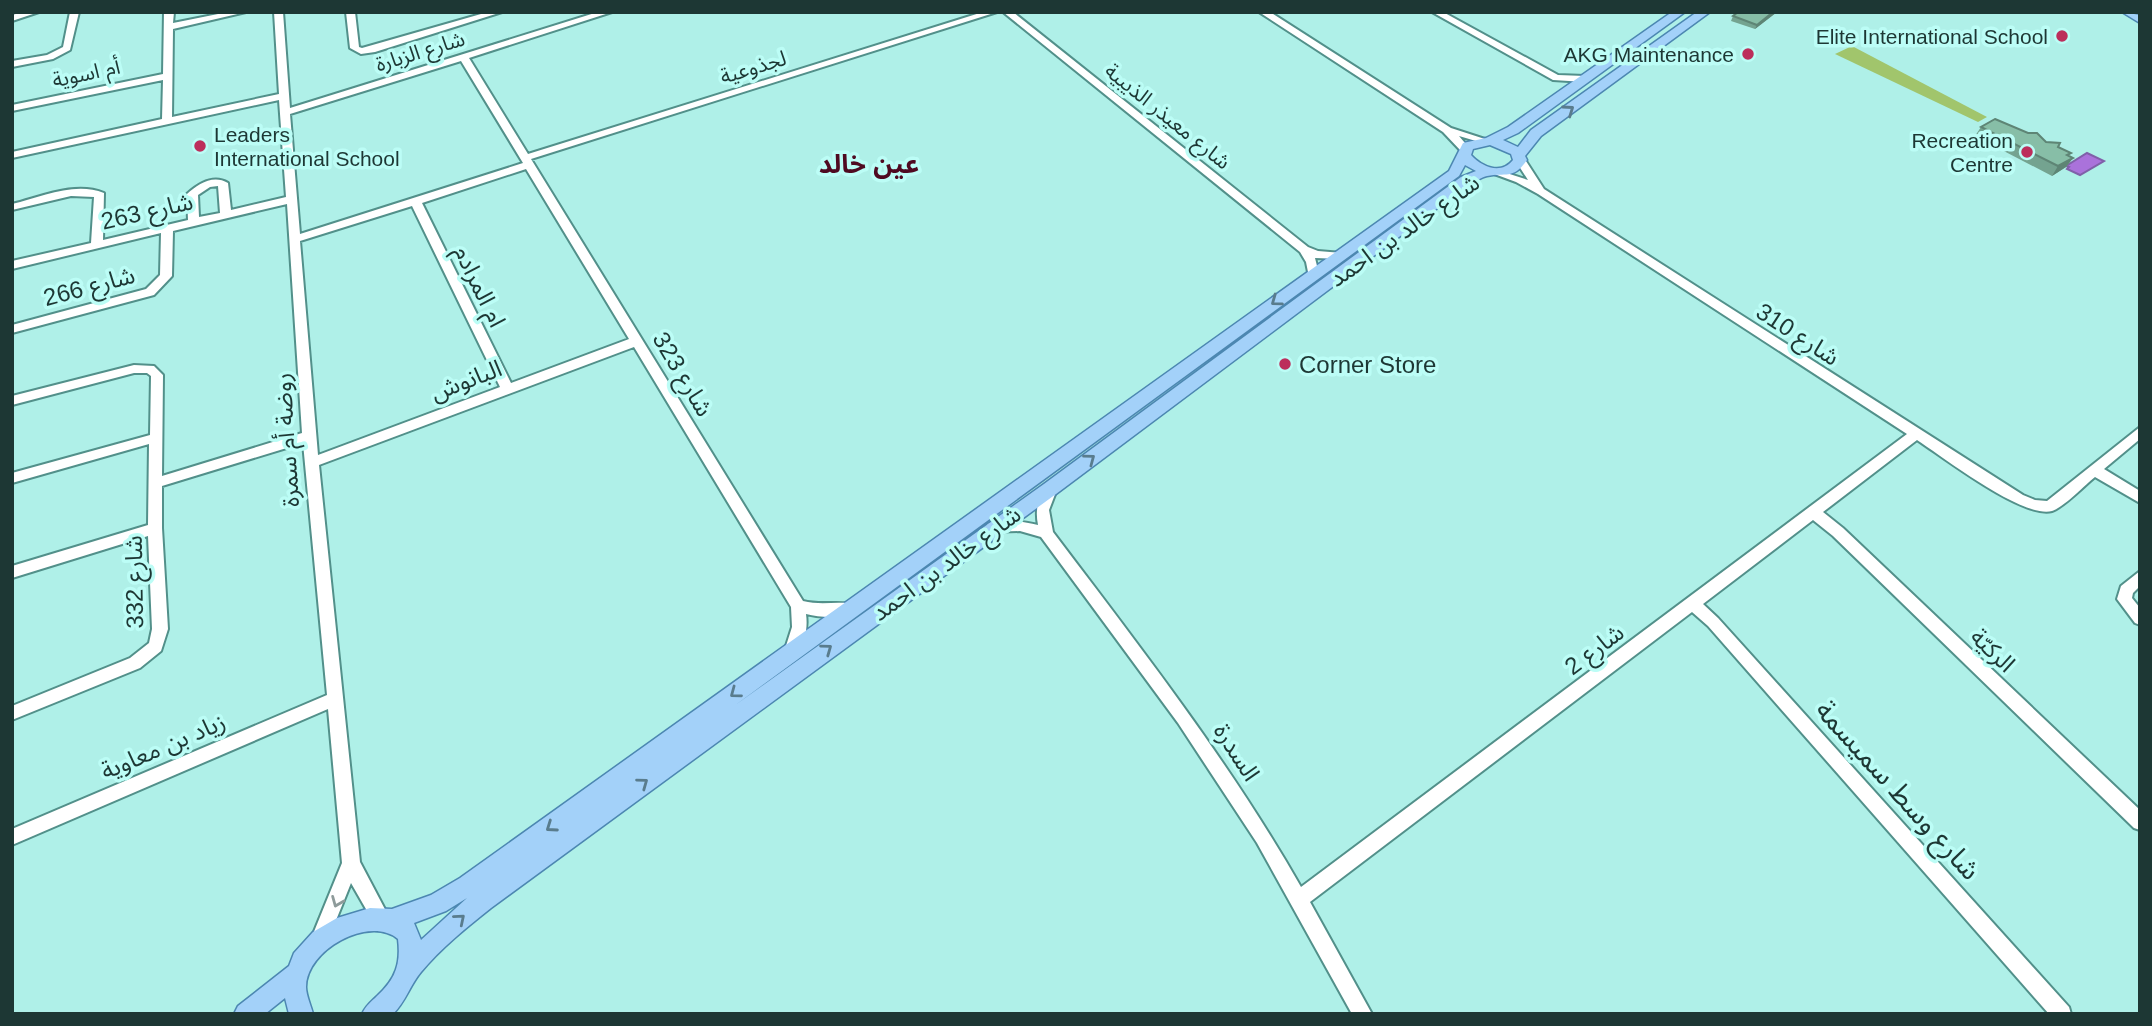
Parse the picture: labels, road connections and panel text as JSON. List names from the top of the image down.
{
  "streets": {
    "main road": ["شارع خالد بن احمد"],
    "street": [
      "شارع الزبارة",
      "لجذوعية",
      "أم اسوية",
      "شارع معيذر الذيبية",
      "شارع 263",
      "شارع 266",
      "ام المرادم",
      "شارع 310",
      "شارع 323",
      "البانوش",
      "روضة أم سمرة",
      "شارع 332",
      "شارع 2",
      "الركيّة",
      "زياد بن معاوية",
      "السدرة",
      "شارع وسط سميسمة"
    ]
  },
  "crossings": [
    ["شارع الزبارة", "شارع 323"],
    ["شارع الزبارة", "روضة أم سمرة"],
    ["لجذوعية", "شارع 323"],
    ["شارع معيذر الذيبية", "شارع خالد بن احمد"],
    ["شارع 263", "شارع 266"],
    ["شارع 263", "روضة أم سمرة"],
    ["شارع خالد بن احمد", "شارع 310"],
    ["شارع خالد بن احمد", "روضة أم سمرة"],
    ["ام المرادم", "البانوش"],
    ["شارع 310", "شارع 2"],
    ["شارع 323", "البانوش"],
    ["البانوش", "روضة أم سمرة"],
    ["روضة أم سمرة", "زياد بن معاوية"],
    ["شارع 2", "الركيّة"],
    ["شارع 2", "السدرة"],
    ["شارع 2", "شارع وسط سميسمة"]
  ],
  "districts": ["عين خالد"],
  "places": [
    "Elite International School",
    "AKG Maintenance",
    "Leaders International School",
    "Recreation Centre",
    "Corner Store"
  ]
}
